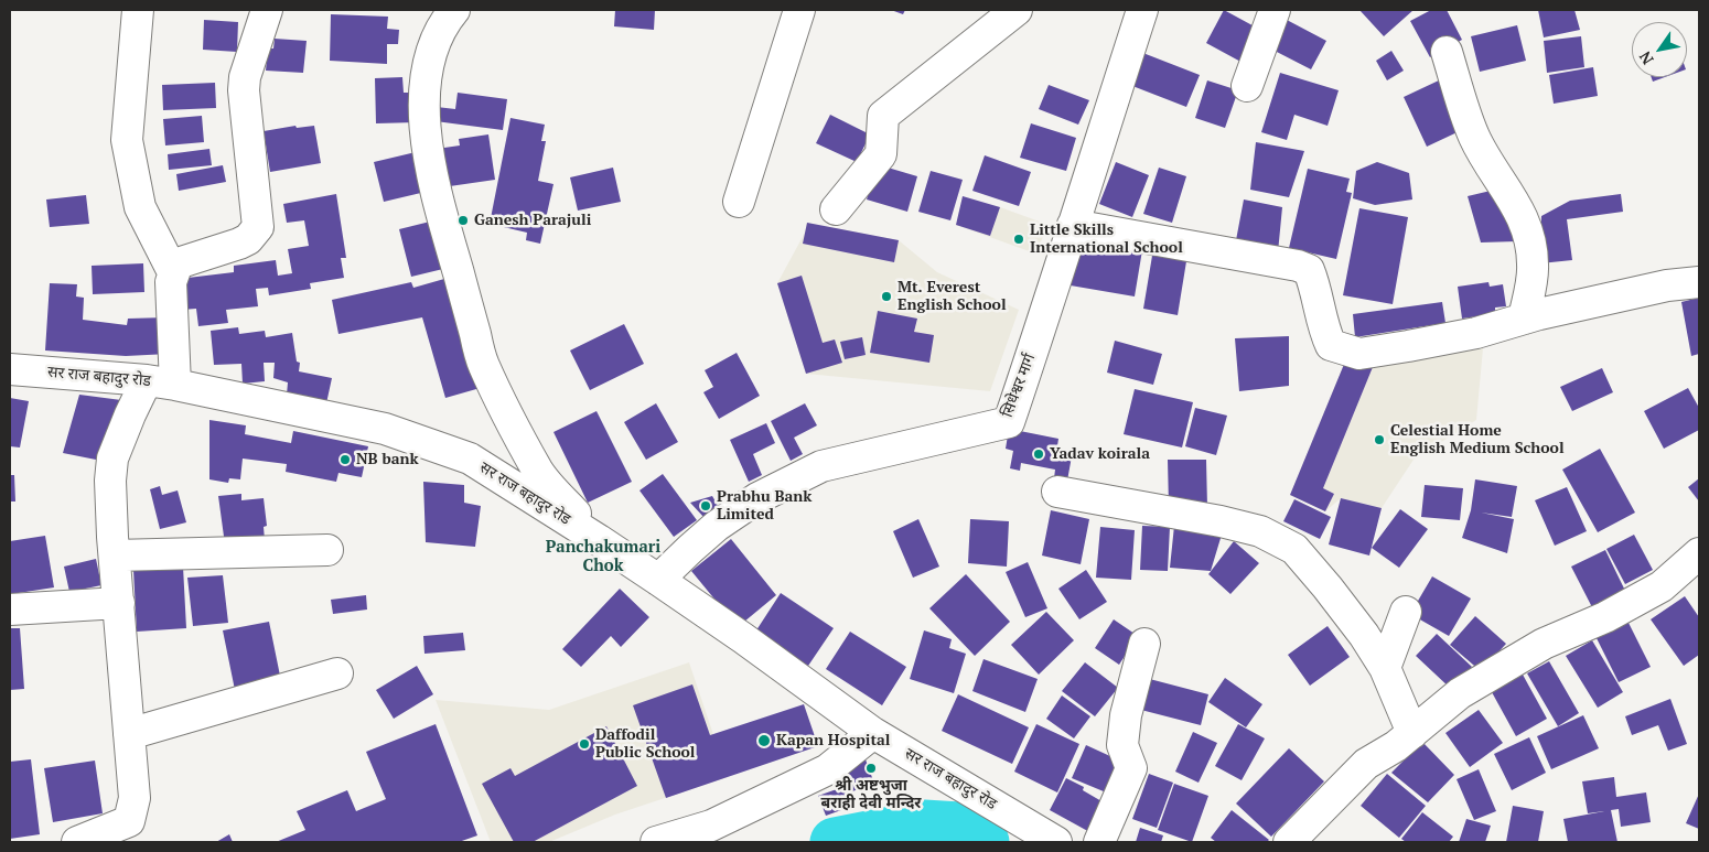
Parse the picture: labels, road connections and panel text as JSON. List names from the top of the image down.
{
  "streets": {
    "street": ["सर राज बहादुर रोड", "सिधेश्वर मार्ग"]
  },
  "crossings": [
    ["सर राज बहादुर रोड", "सिधेश्वर मार्ग"]
  ],
  "districts": ["Panchakumari Chok"],
  "places": [
    "Ganesh Parajuli",
    "Little Skills International School",
    "Mt. Everest English School",
    "Celestial Home English Medium School",
    "Yadav koirala",
    "NB bank",
    "Prabhu Bank Limited",
    "Kapan Hospital",
    "Daffodil Public School",
    "श्री अष्टभुजा बराही देवी मन्दिर"
  ],
  "north": "bottom left"
}
